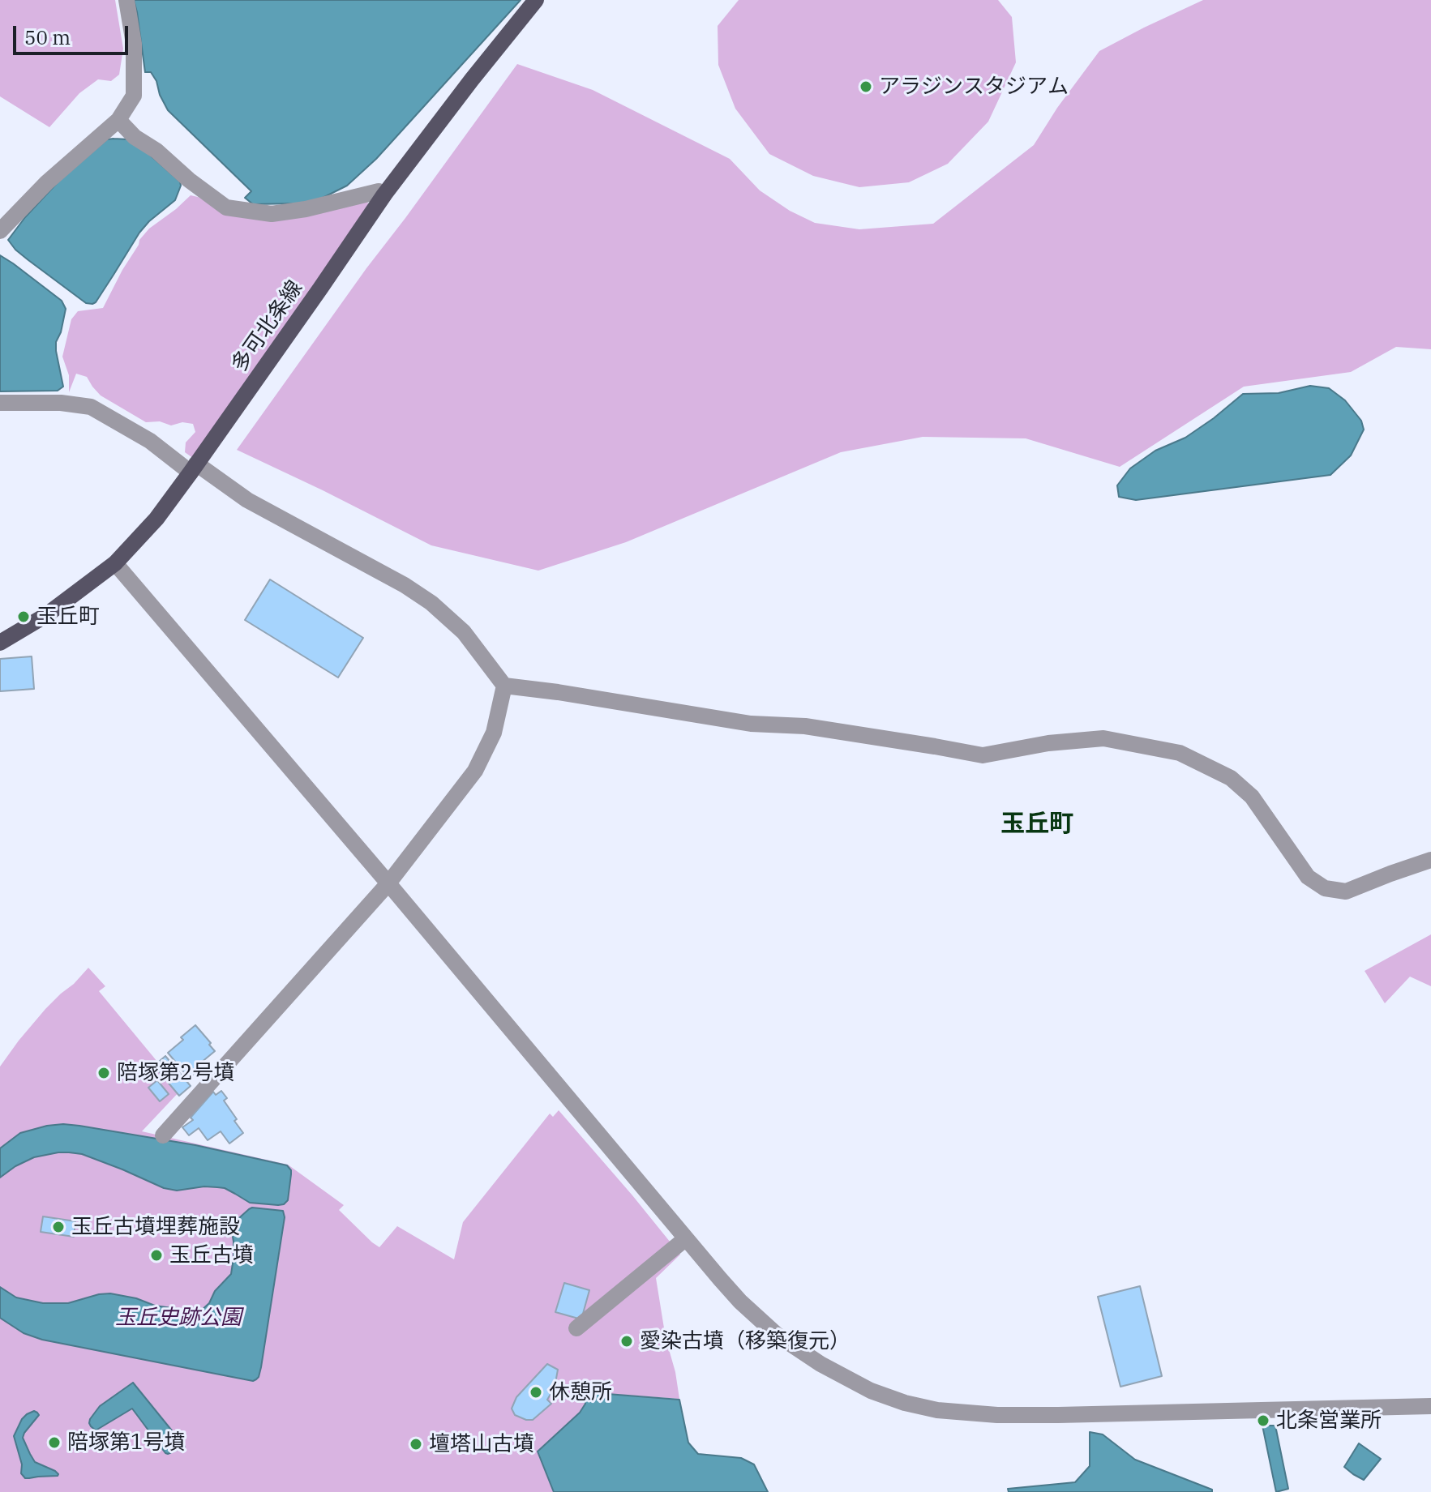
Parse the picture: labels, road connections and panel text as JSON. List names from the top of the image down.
{
  "streets": {
    "main road": ["多可北条線"]
  },
  "districts": ["玉丘町"],
  "parks": ["玉丘史跡公園"],
  "places": [
    "アラジンスタジアム",
    "玉丘町",
    "陪塚第2号墳",
    "玉丘古墳埋葬施設",
    "玉丘古墳",
    "愛染古墳（移築復元）",
    "休憩所",
    "北条営業所",
    "陪塚第1号墳",
    "壇塔山古墳"
  ],
  "scale_bar": "50 m"
}
